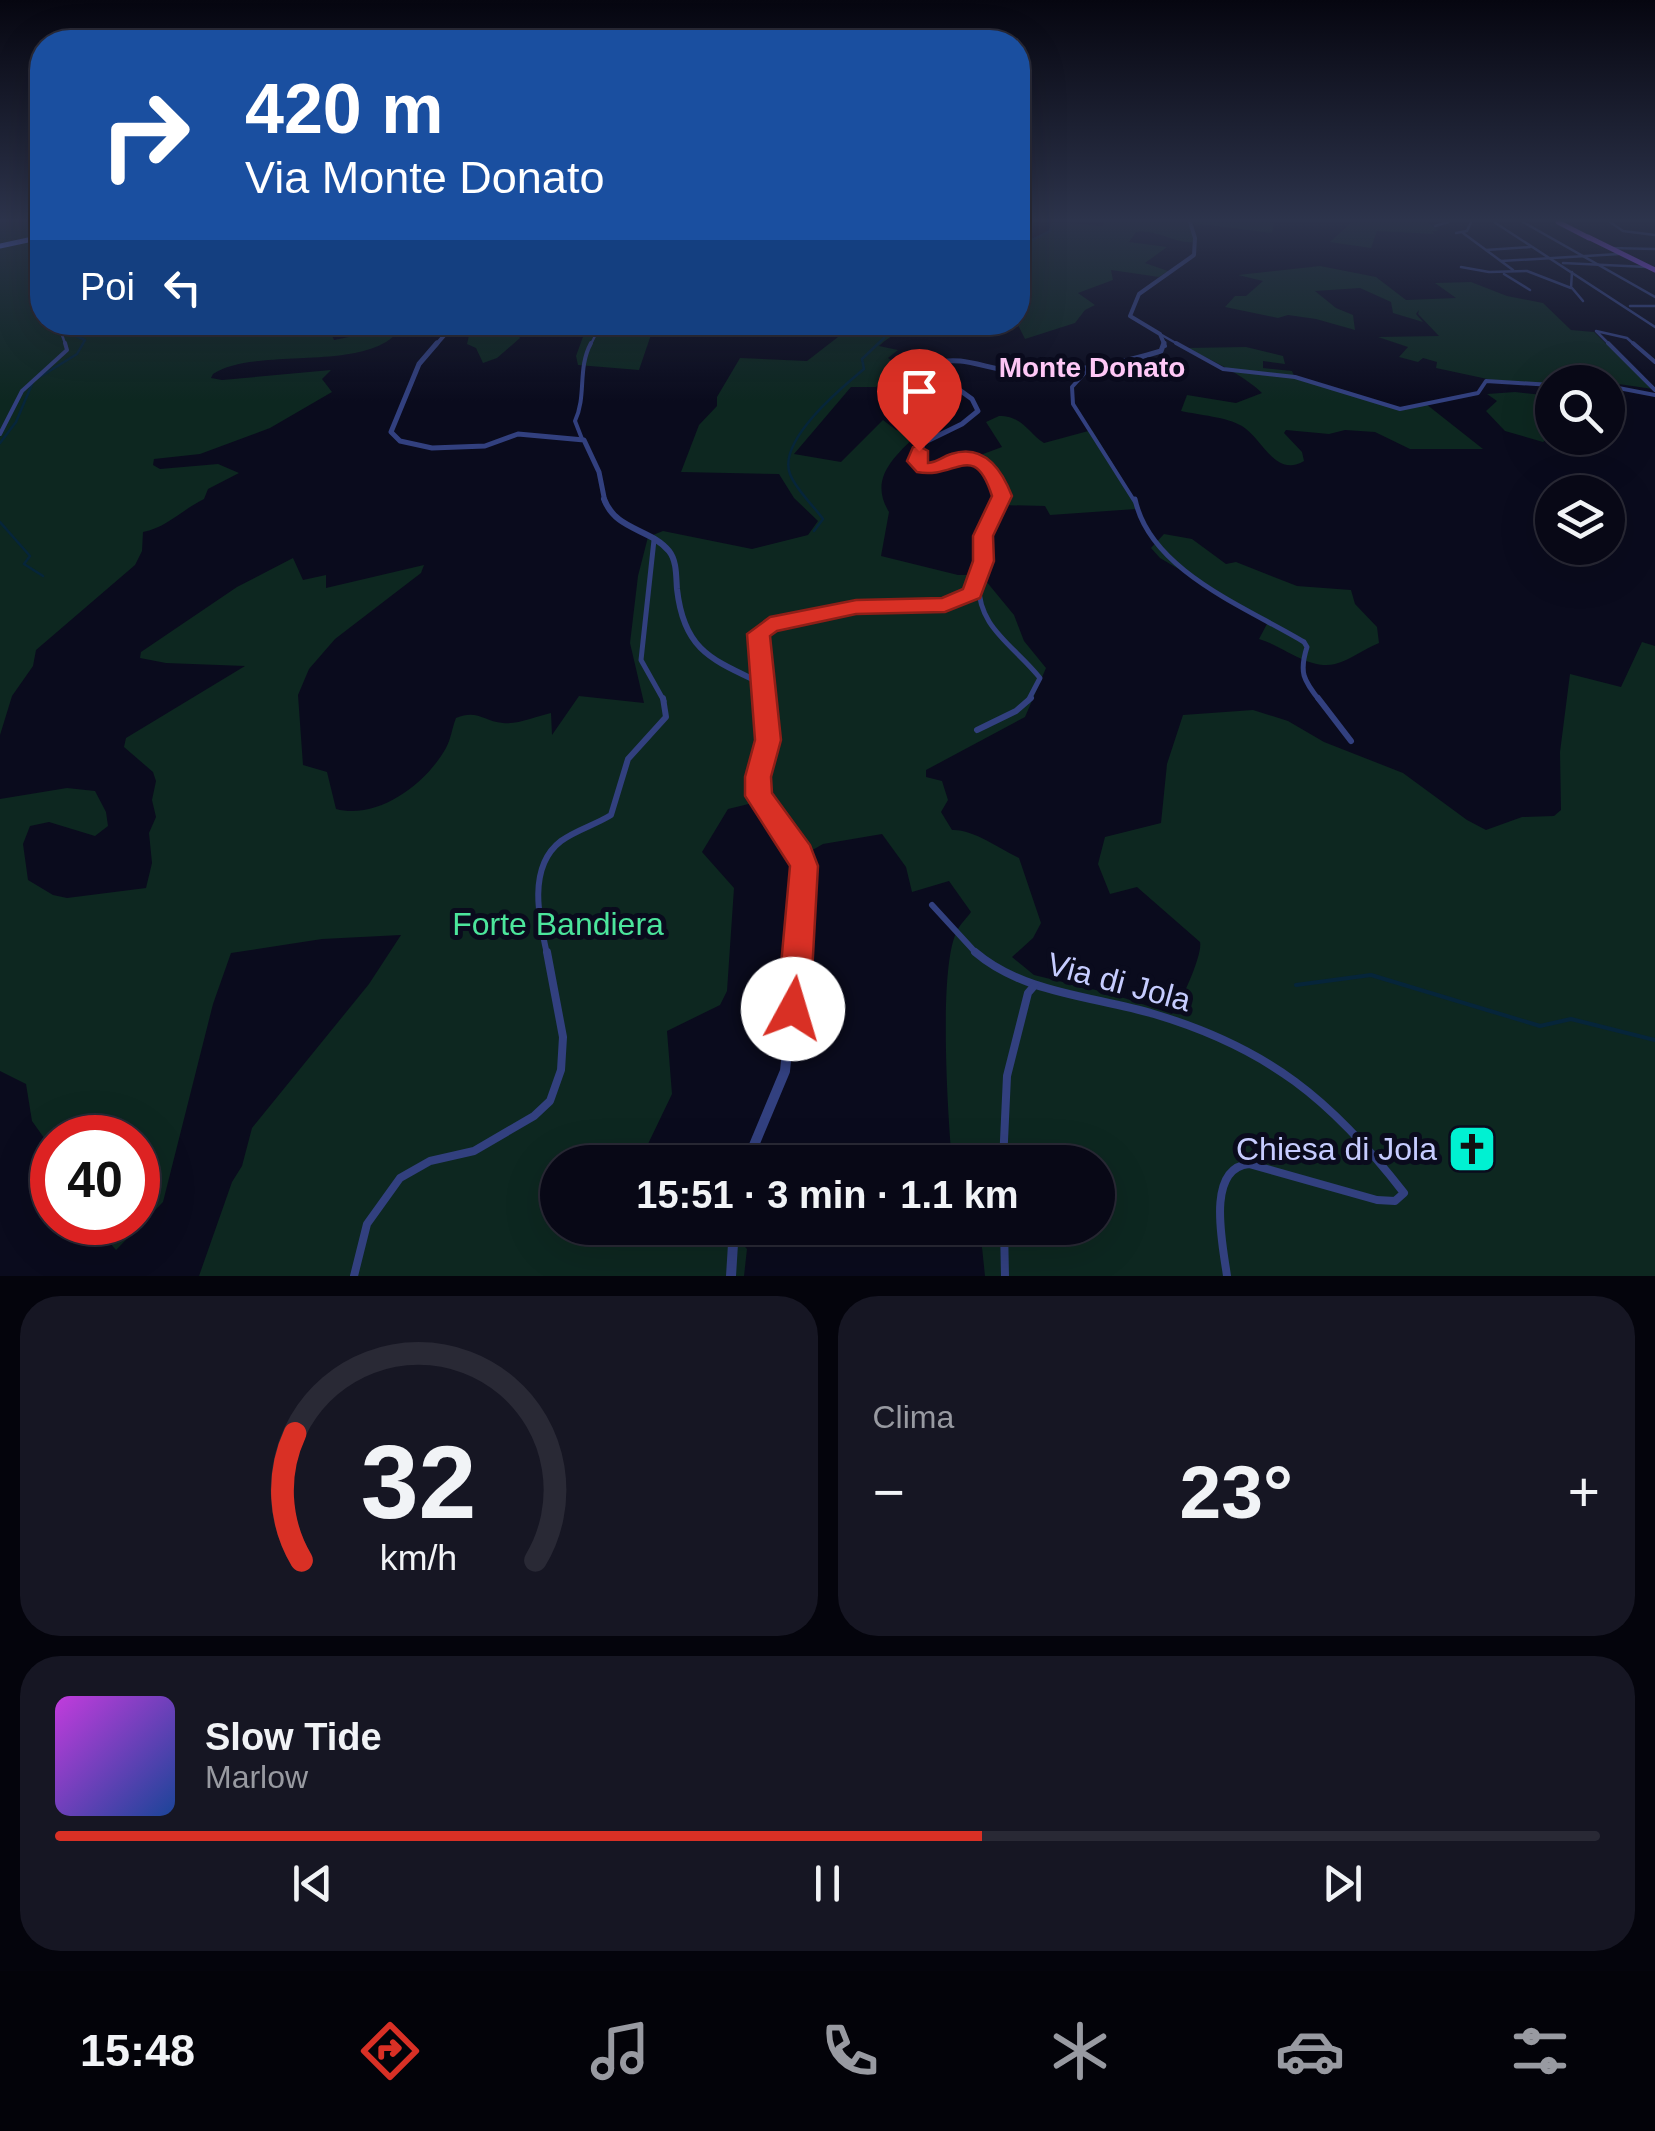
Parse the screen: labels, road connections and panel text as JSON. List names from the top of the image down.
{
  "streets": {
    "street": ["Via di Jola"]
  },
  "districts": ["Monte Donato"],
  "parks": ["Forte Bandiera"],
  "places": {
    "church": ["Chiesa di Jola"]
  },
  "page": {
    "turn": ["420 m", "Via Monte Donato"],
    "then": "Poi",
    "limit": "40",
    "trip": "15:51 · 3 min · 1.1 km",
    "tile": "Clima",
    "heat": ["−", "23°", "+"],
    "song": ["Slow Tide", "Marlow"],
    "tabs": "15:48",
    "gauge": ["32", "km/h"]
  }
}
